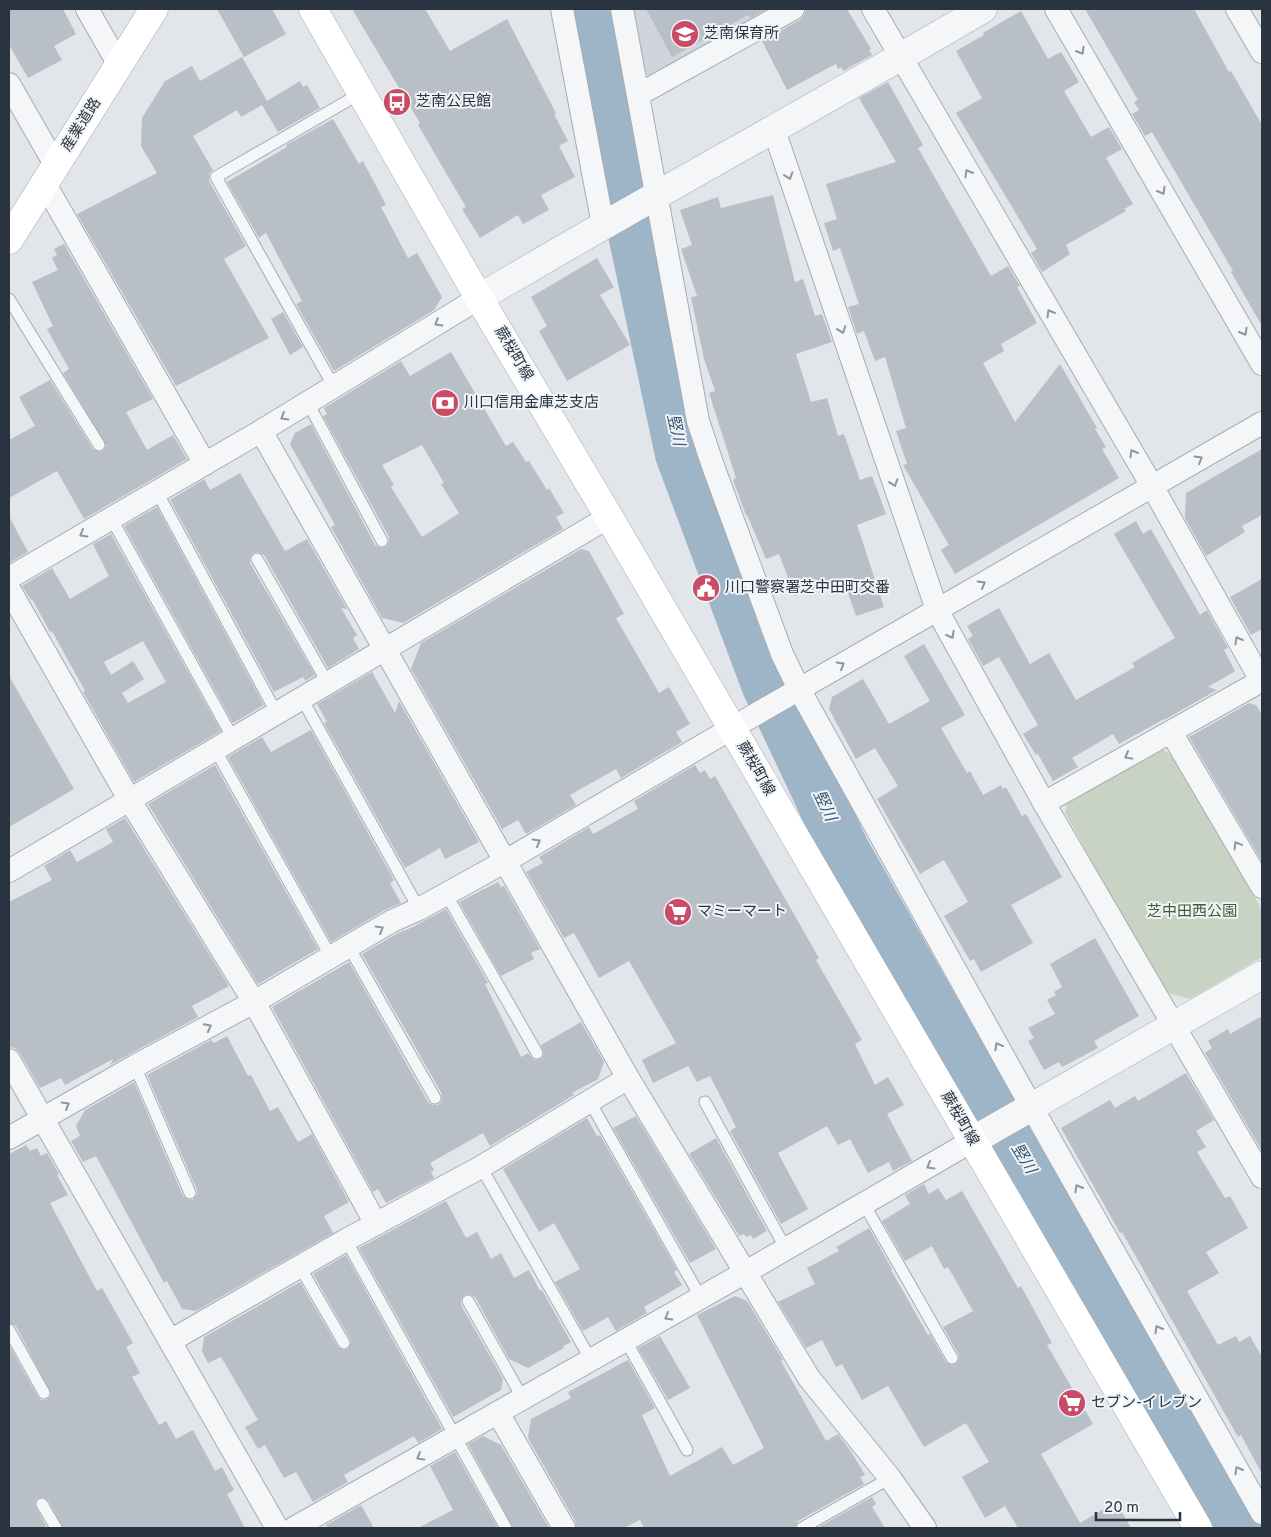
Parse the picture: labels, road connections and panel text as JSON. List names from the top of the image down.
{
  "streets": {
    "main road": ["産業道路", "蕨桜町線"]
  },
  "water": ["竪川"],
  "parks": ["芝中田西公園"],
  "places": {
    "school or university": ["芝南保育所"],
    "bus stop": ["芝南公民館"],
    "bank": ["川口信用金庫芝支店"],
    "public building": ["川口警察署芝中田町交番"],
    "supermarket": ["マミーマート", "セブン-イレブン"]
  },
  "scale_bar": "20 m"
}
